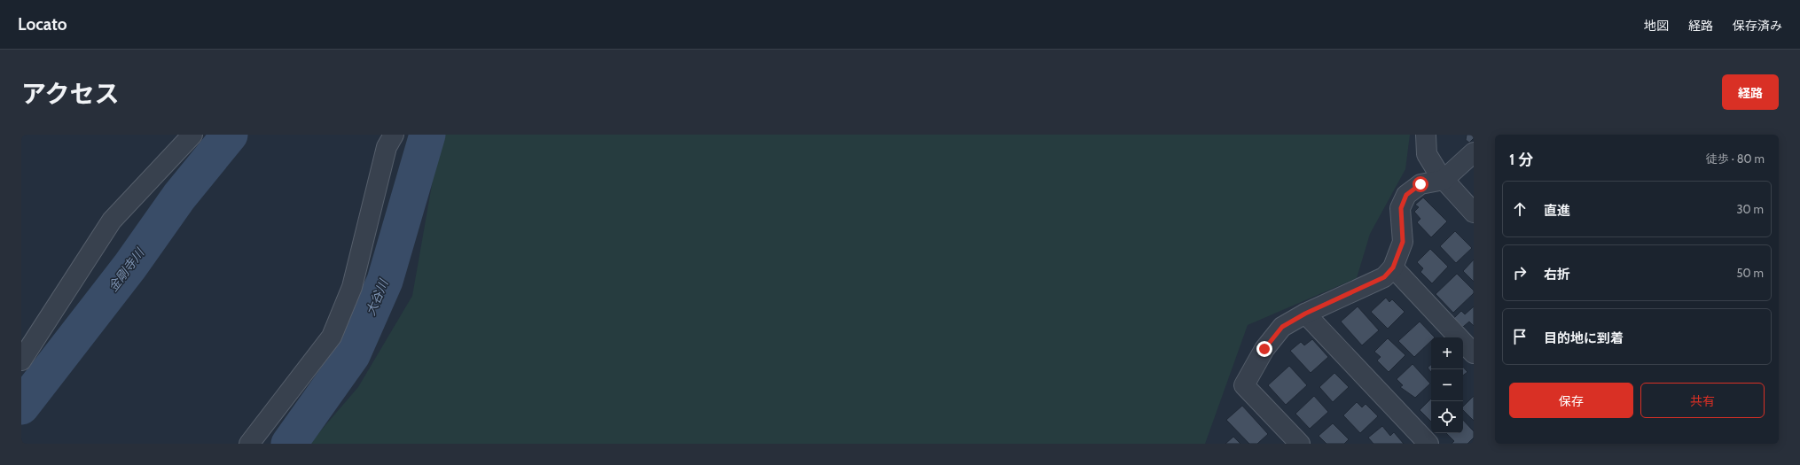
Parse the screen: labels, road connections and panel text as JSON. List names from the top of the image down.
{
  "water": ["金剛寺川", "大谷川"],
  "page": {
    "header": "Locato",
    "nav": ["地図", "経路", "保存済み"],
    "title": "アクセス",
    "buttons": [
      "経路",
      ["保存", "共有"]
    ],
    "heading": ["1 分", "徒歩 · 80 m"],
    "list": [
      ["直進", "30 m"],
      ["右折", "50 m"],
      "目的地に到着"
    ],
    "map_buttons": ["+", "−"]
  }
}
